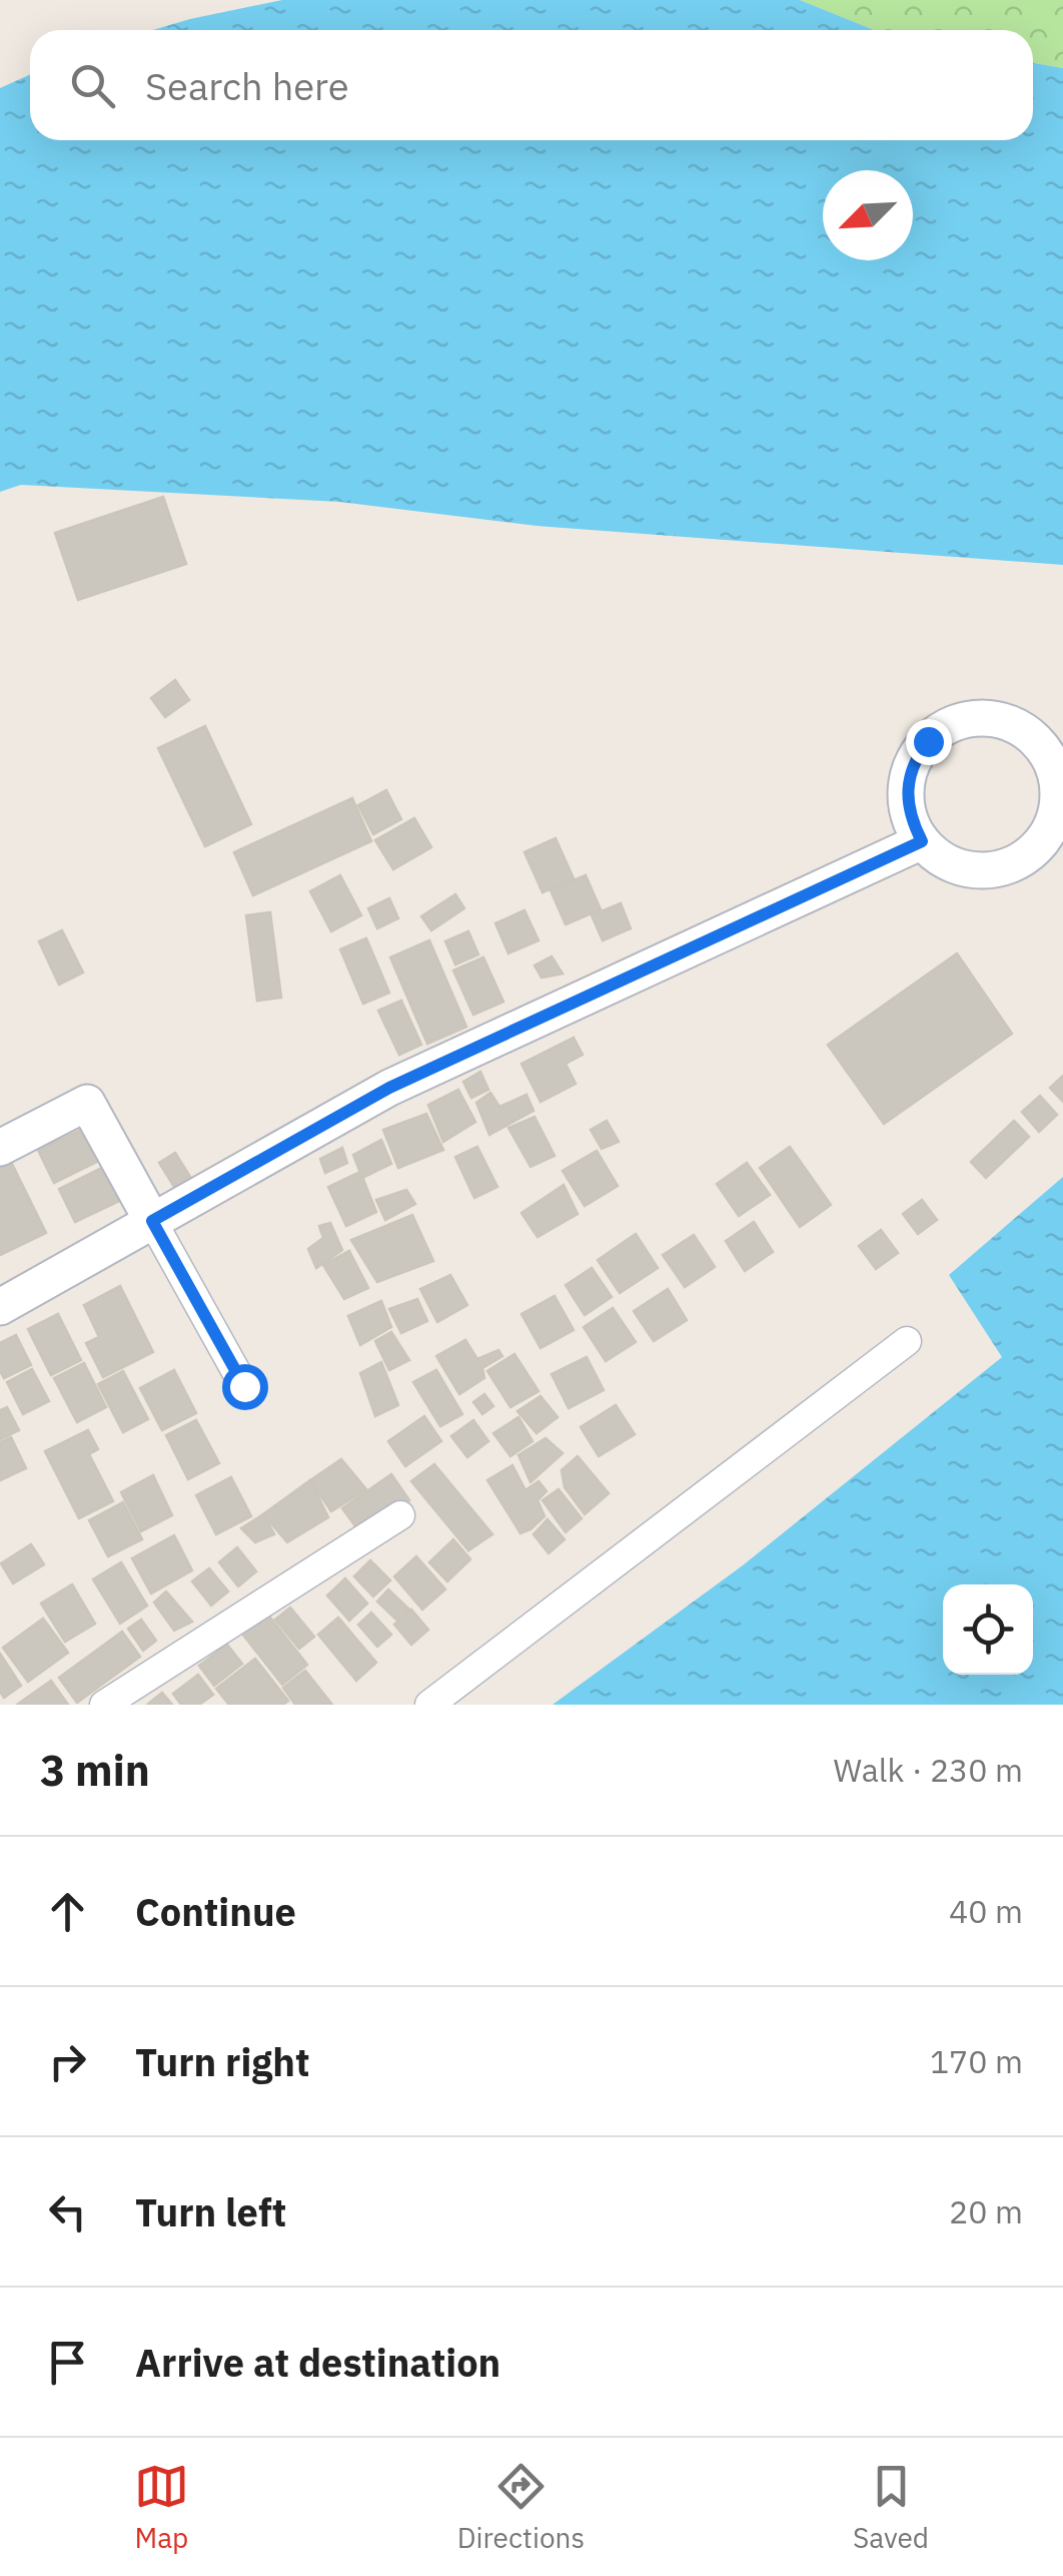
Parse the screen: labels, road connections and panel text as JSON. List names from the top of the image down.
{
  "north": "bottom left",
  "page": {
    "search": "Search here",
    "heading": ["3 min", "Walk · 230 m"],
    "list": [
      ["Continue", "40 m"],
      ["Turn right", "170 m"],
      ["Turn left", "20 m"],
      "Arrive at destination"
    ],
    "nav": ["Map", "Directions", "Saved"]
  }
}
